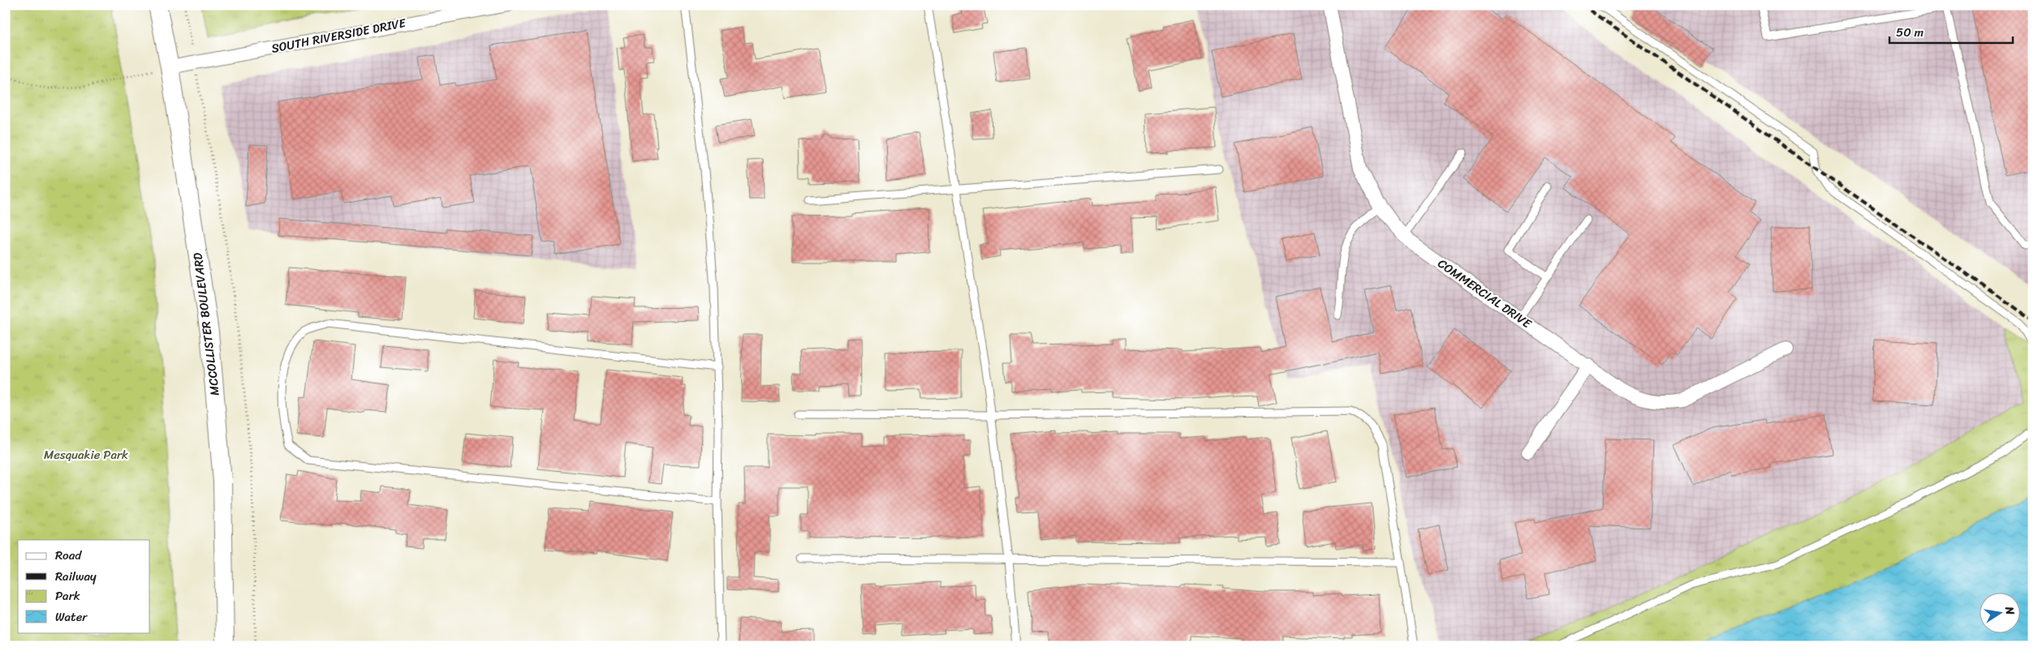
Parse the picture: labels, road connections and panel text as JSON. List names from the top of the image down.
{
  "streets": {
    "main road": ["MCCOLLISTER BOULEVARD"],
    "street": ["SOUTH RIVERSIDE DRIVE", "COMMERCIAL DRIVE"]
  },
  "crossings": [
    ["SOUTH RIVERSIDE DRIVE", "MCCOLLISTER BOULEVARD"]
  ],
  "parks": ["Mesquakie Park"],
  "legend": [
    "Road",
    "Railway",
    "Park",
    "Water"
  ],
  "scale_bar": "50 m",
  "north": "right"
}
